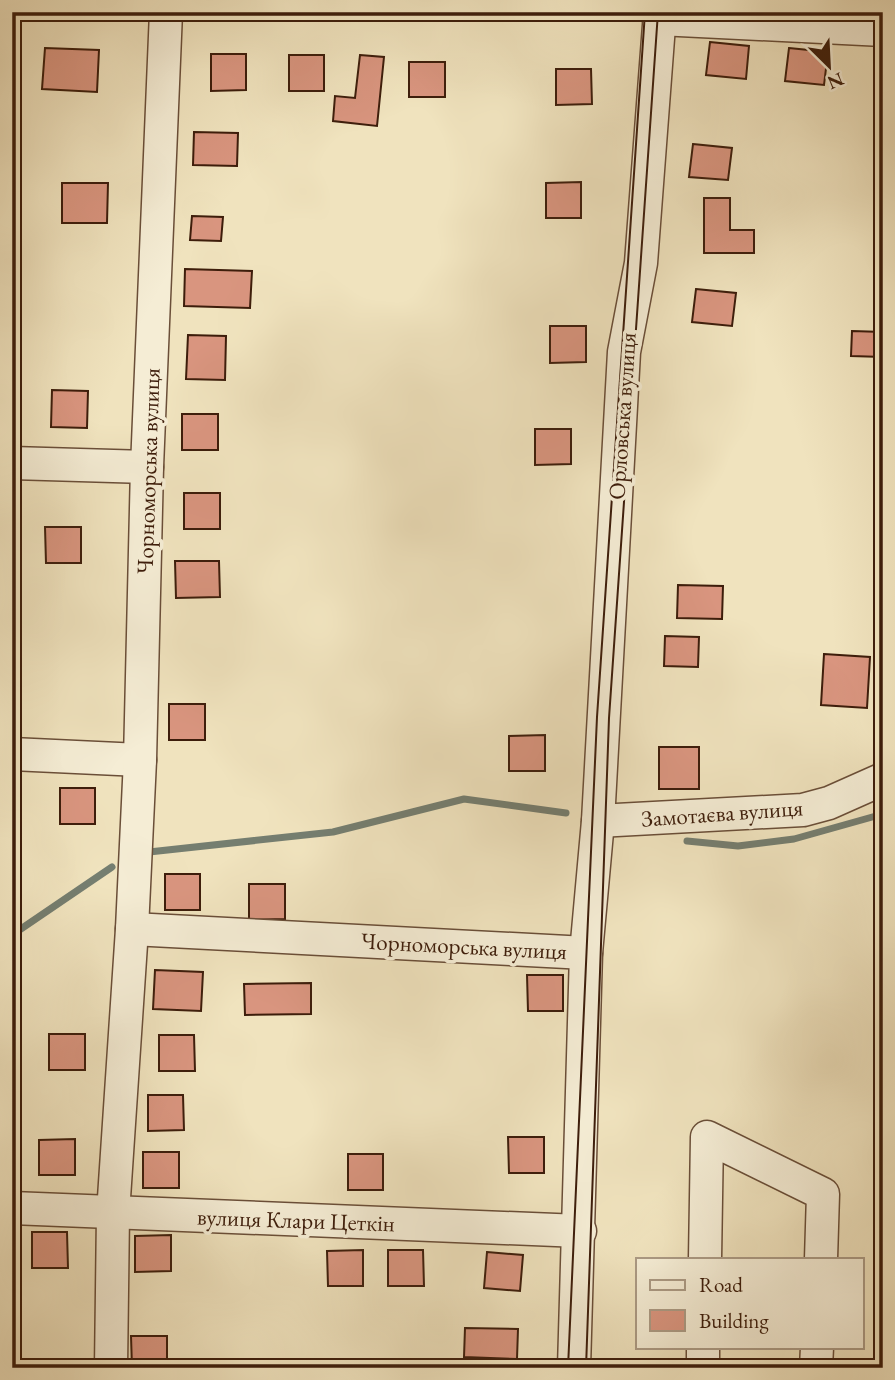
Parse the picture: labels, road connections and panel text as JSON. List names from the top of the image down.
{
  "streets": {
    "street": [
      "Орловська вулиця",
      "Чорноморська вулиця",
      "Замотаєва вулиця",
      "вулиця Клари Цеткін"
    ]
  },
  "crossings": [
    ["Орловська вулиця", "Чорноморська вулиця"],
    ["Орловська вулиця", "Замотаєва вулиця"],
    ["Орловська вулиця", "вулиця Клари Цеткін"],
    ["Чорноморська вулиця", "вулиця Клари Цеткін"]
  ],
  "legend": ["Road", "Building"],
  "north": "bottom right"
}
